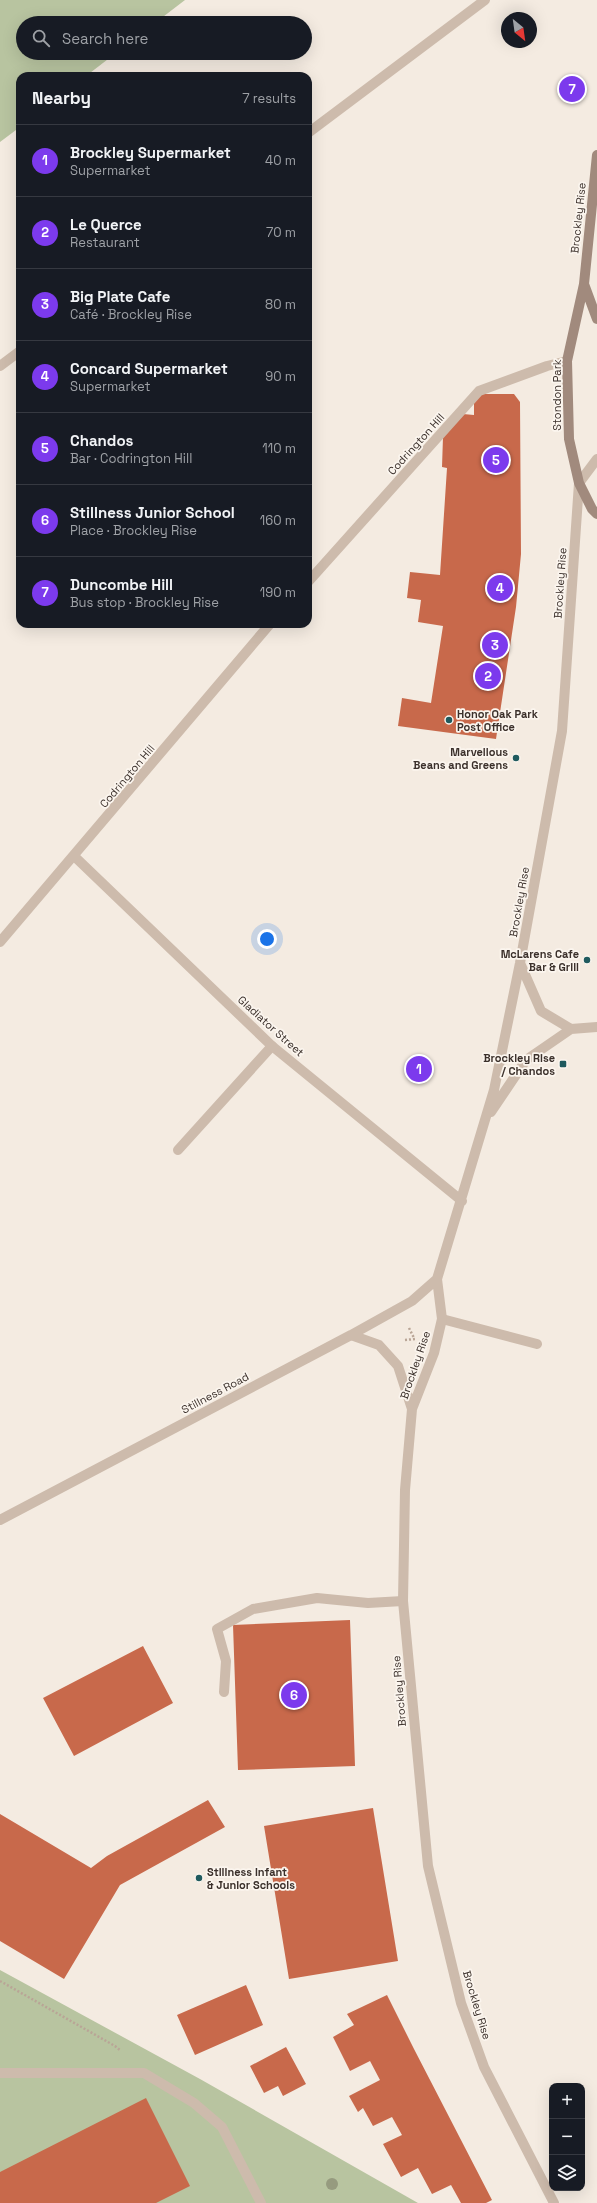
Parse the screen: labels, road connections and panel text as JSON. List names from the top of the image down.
{
  "streets": {
    "main road": ["Brockley Rise", "Stondon Park"],
    "street": ["Codrington Hill", "Gladiator Street", "Stillness Road"]
  },
  "crossings": [
    ["Brockley Rise", "Stondon Park"],
    ["Brockley Rise", "Gladiator Street"],
    ["Brockley Rise", "Stillness Road"],
    ["Stondon Park", "Codrington Hill"],
    ["Codrington Hill", "Gladiator Street"]
  ],
  "places": {
    "other": [
      "Honor Oak Park Post Office",
      "Marvellous Beans and Greens",
      "McLarens Cafe Bar & Grill",
      "Stillness Infant & Junior Schools"
    ],
    "transit": ["Brockley Rise / Chandos"]
  },
  "north": "bottom right",
  "page": {
    "search": "Search here",
    "heading": ["Nearby", "7 results"],
    "pins": [
      "7",
      "5",
      "4",
      "3",
      "2",
      "1",
      "6"
    ],
    "list": [
      {
        "mark": "1",
        "name": "Brockley Supermarket",
        "note": "Supermarket",
        "value": "40 m"
      },
      {
        "mark": "2",
        "name": "Le Querce",
        "note": "Restaurant",
        "value": "70 m"
      },
      {
        "mark": "3",
        "name": "Big Plate Cafe",
        "note": "Café · Brockley Rise",
        "value": "80 m"
      },
      {
        "mark": "4",
        "name": "Concard Supermarket",
        "note": "Supermarket",
        "value": "90 m"
      },
      {
        "mark": "5",
        "name": "Chandos",
        "note": "Bar · Codrington Hill",
        "value": "110 m"
      },
      {
        "mark": "6",
        "name": "Stillness Junior School",
        "note": "Place · Brockley Rise",
        "value": "160 m"
      },
      {
        "mark": "7",
        "name": "Duncombe Hill",
        "note": "Bus stop · Brockley Rise",
        "value": "190 m"
      }
    ],
    "map_buttons": ["+", "−"]
  }
}
